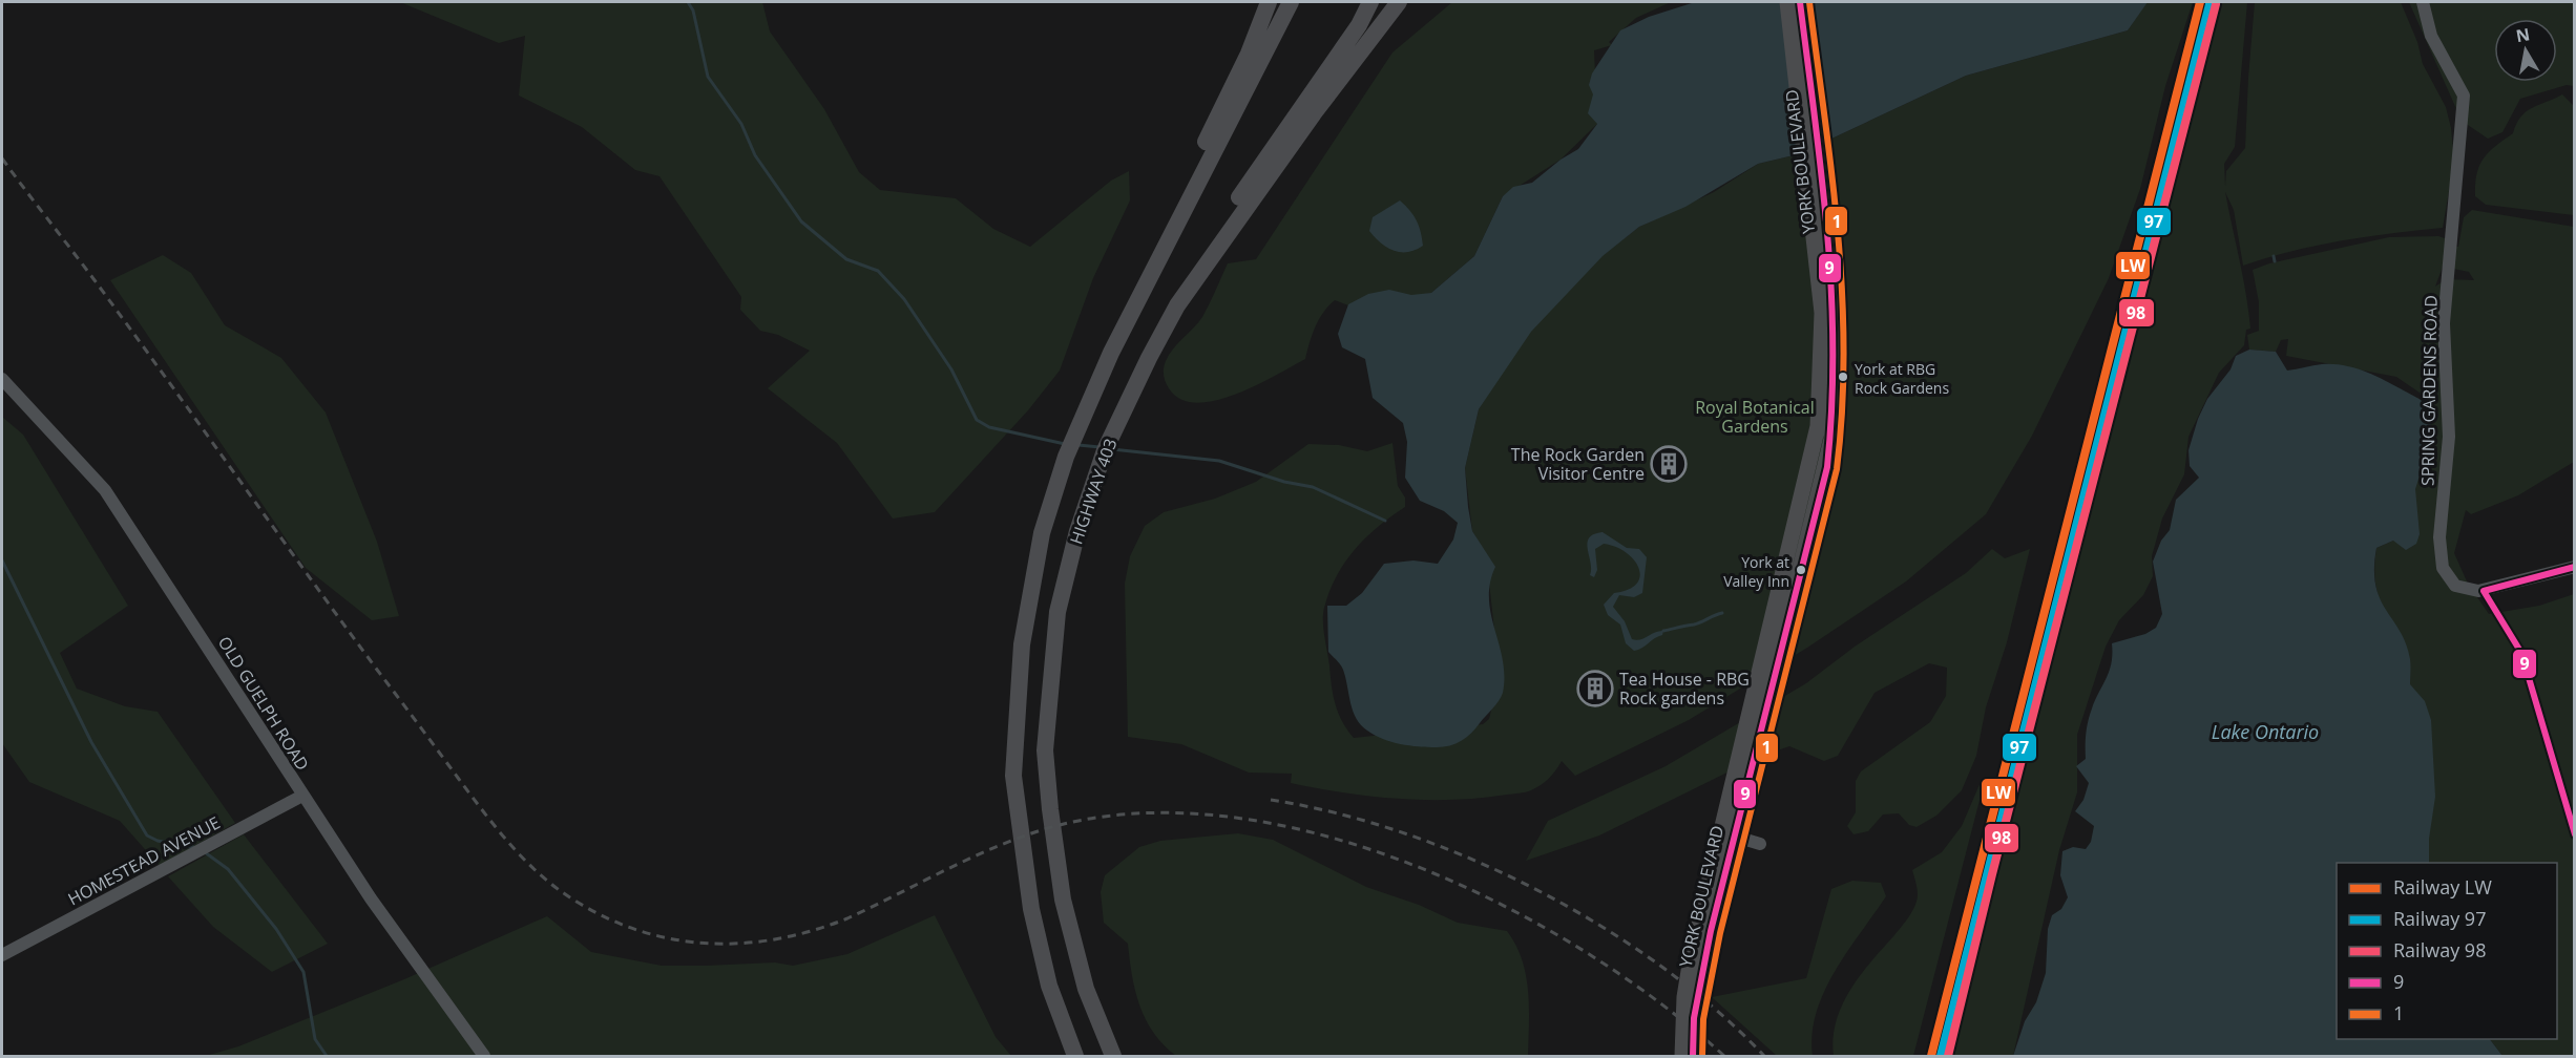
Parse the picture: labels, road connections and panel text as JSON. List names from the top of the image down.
{
  "streets": {
    "highway": ["HIGHWAY 403"],
    "main road": ["YORK BOULEVARD"],
    "street": ["SPRING GARDENS ROAD", "OLD GUELPH ROAD", "HOMESTEAD AVENUE"]
  },
  "crossings": [
    ["OLD GUELPH ROAD", "HOMESTEAD AVENUE"]
  ],
  "water": ["Lake Ontario"],
  "parks": ["Royal Botanical Gardens"],
  "places": {
    "other": ["York at RBG Rock Gardens", "York at Valley Inn"],
    "building": ["The Rock Garden Visitor Centre", "Tea House - RBG Rock gardens"]
  },
  "lines": [
    "rail line LW",
    "transit line 9",
    "transit line 1",
    "rail line 97",
    "rail line 98"
  ],
  "legend": [
    "Railway LW",
    "Railway 97",
    "Railway 98",
    "9",
    "1"
  ],
  "north": "top"
}
